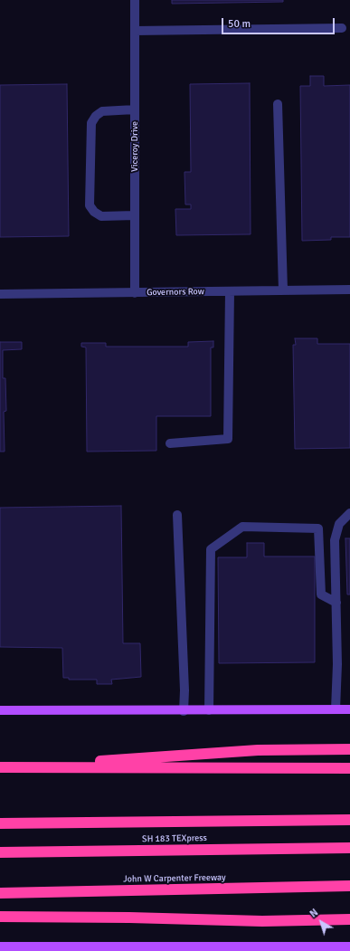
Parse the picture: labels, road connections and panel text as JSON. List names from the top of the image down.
{
  "streets": {
    "highway": ["SH 183 TEXpress", "John W Carpenter Freeway"],
    "street": ["Viceroy Drive", "Governors Row"]
  },
  "crossings": [
    ["Viceroy Drive", "Governors Row"]
  ],
  "scale_bar": "50 m",
  "north": "top left"
}
